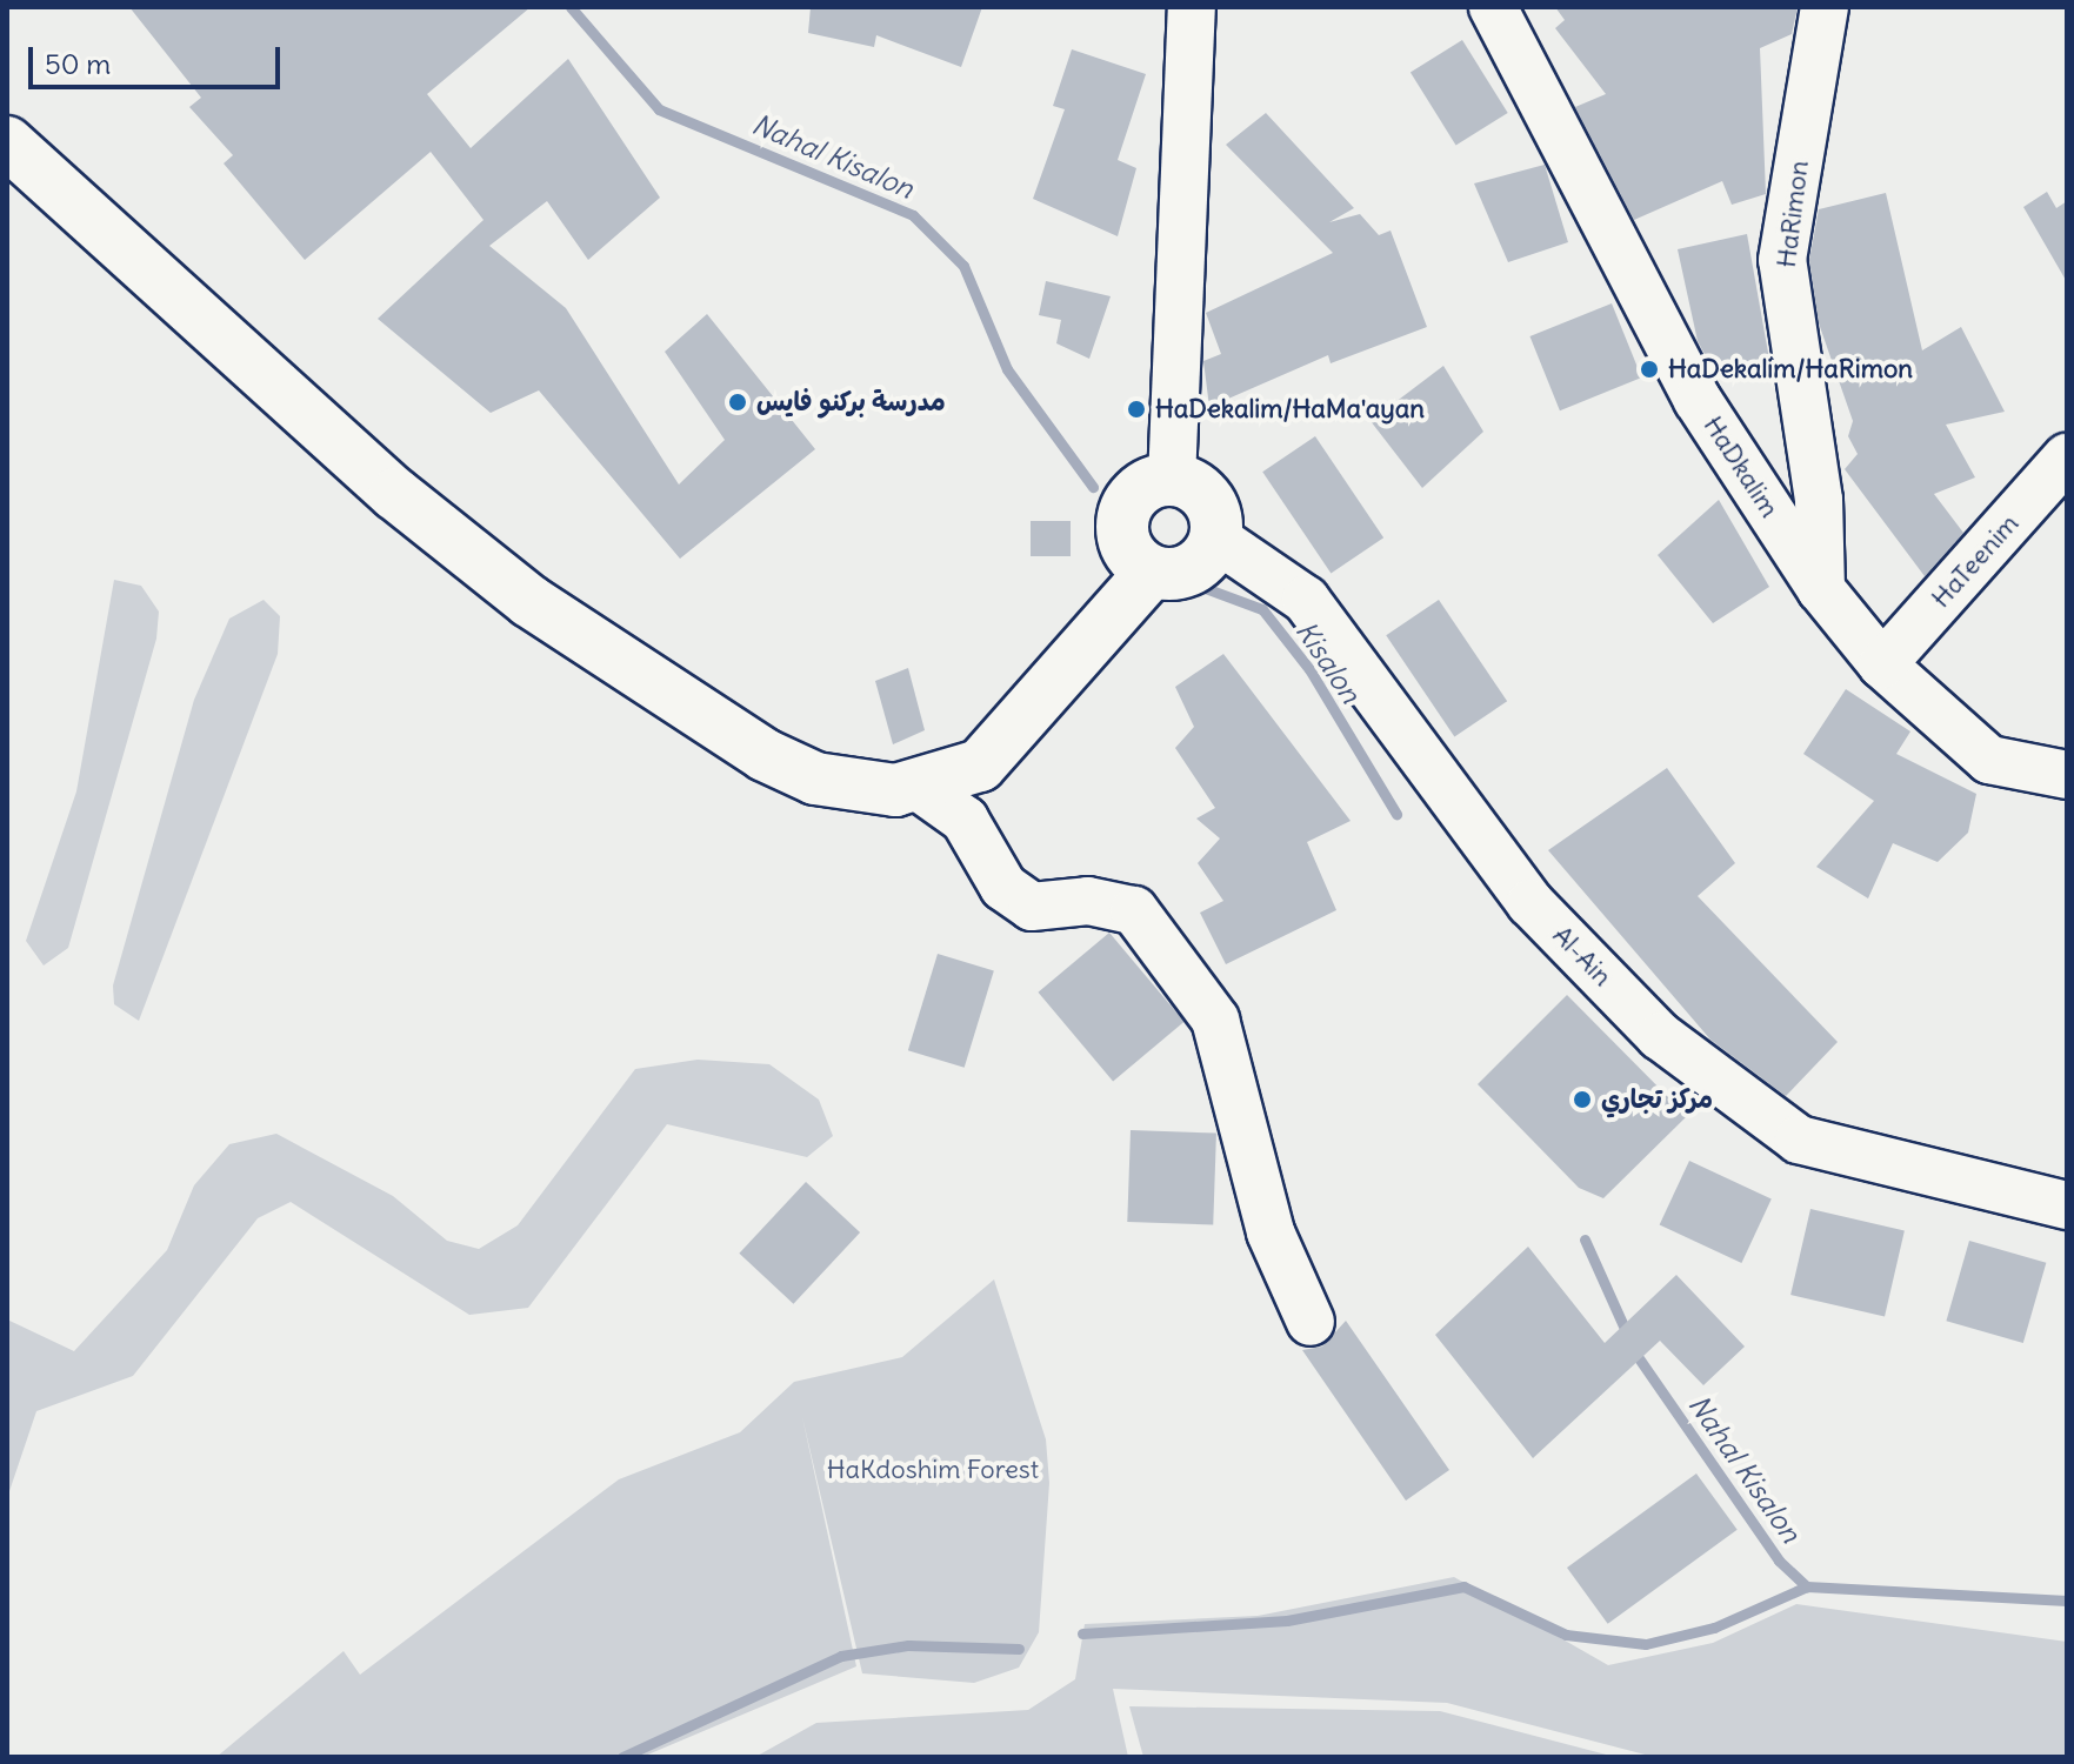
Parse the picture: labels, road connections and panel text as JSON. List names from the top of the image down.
{
  "streets": {
    "street": [
      "HaRimon",
      "HaDkalim",
      "HaTeenim",
      "Al-Ain"
    ]
  },
  "crossings": [
    ["HaRimon", "HaDkalim"],
    ["HaDkalim", "HaTeenim"]
  ],
  "water": ["Nahal Kisalon", "Kisalon"],
  "parks": ["HaKdoshim Forest"],
  "places": [
    "HaDekalim/HaRimon",
    "مدرسة بركنو فايس",
    "HaDekalim/HaMa'ayan",
    "مركز تجاري"
  ],
  "scale_bar": "50 m"
}
